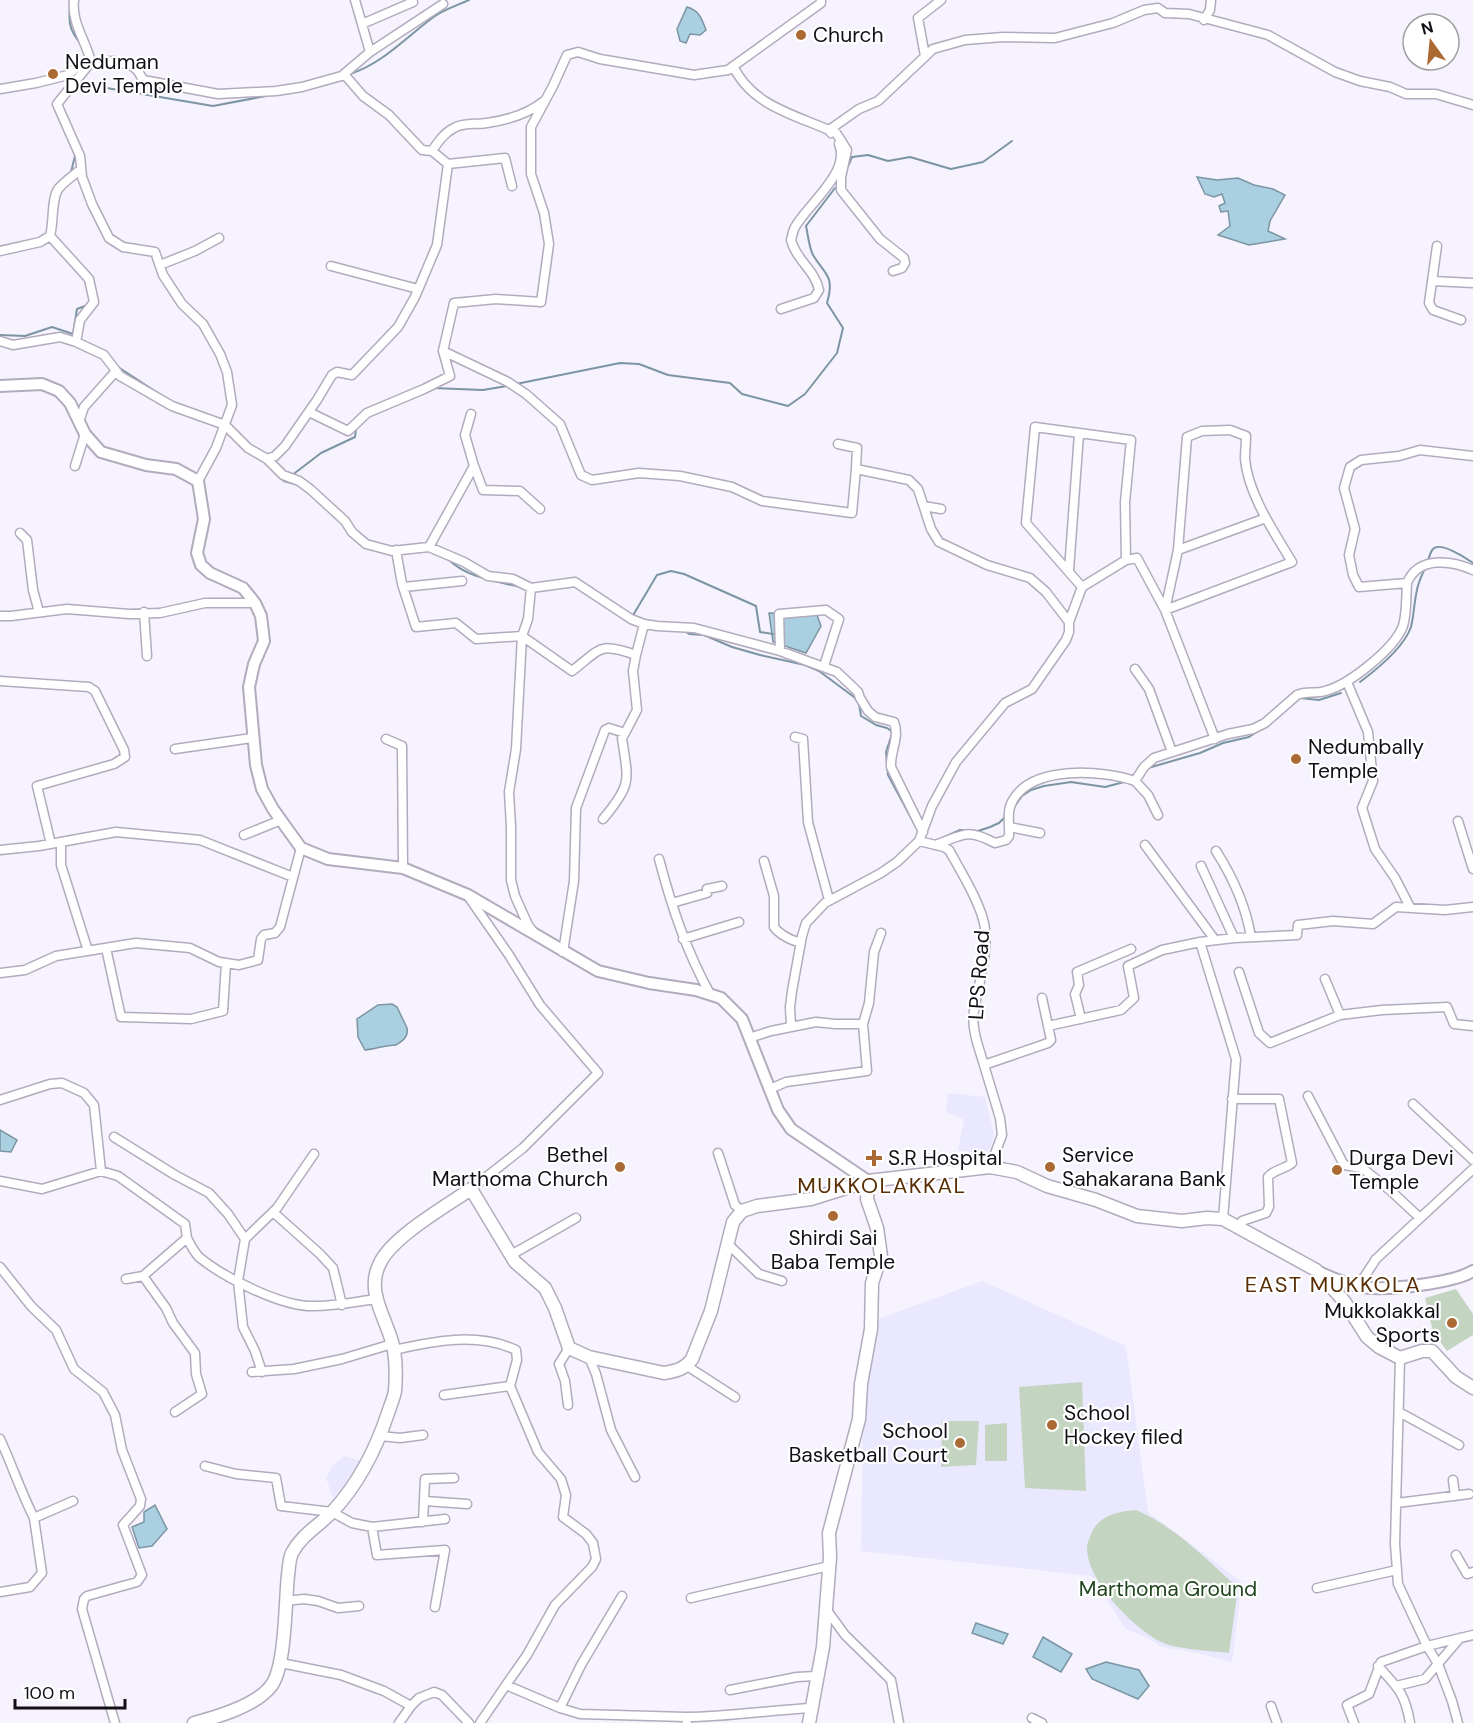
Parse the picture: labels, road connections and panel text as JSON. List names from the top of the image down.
{
  "streets": {
    "street": ["LPS Road"]
  },
  "districts": ["MUKKOLAKKAL", "EAST MUKKOLA"],
  "parks": ["Marthoma Ground"],
  "places": {
    "other": [
      "Church",
      "Neduman Devi Temple",
      "Nedumbally Temple",
      "Bethel Marthoma Church",
      "Service Sahakarana Bank",
      "Durga Devi Temple",
      "Shirdi Sai Baba Temple",
      "Mukkolakkal Sports",
      "School Hockey filed",
      "School Basketball Court"
    ],
    "health": ["S.R Hospital"]
  },
  "scale_bar": "100 m",
  "north": "top"
}
